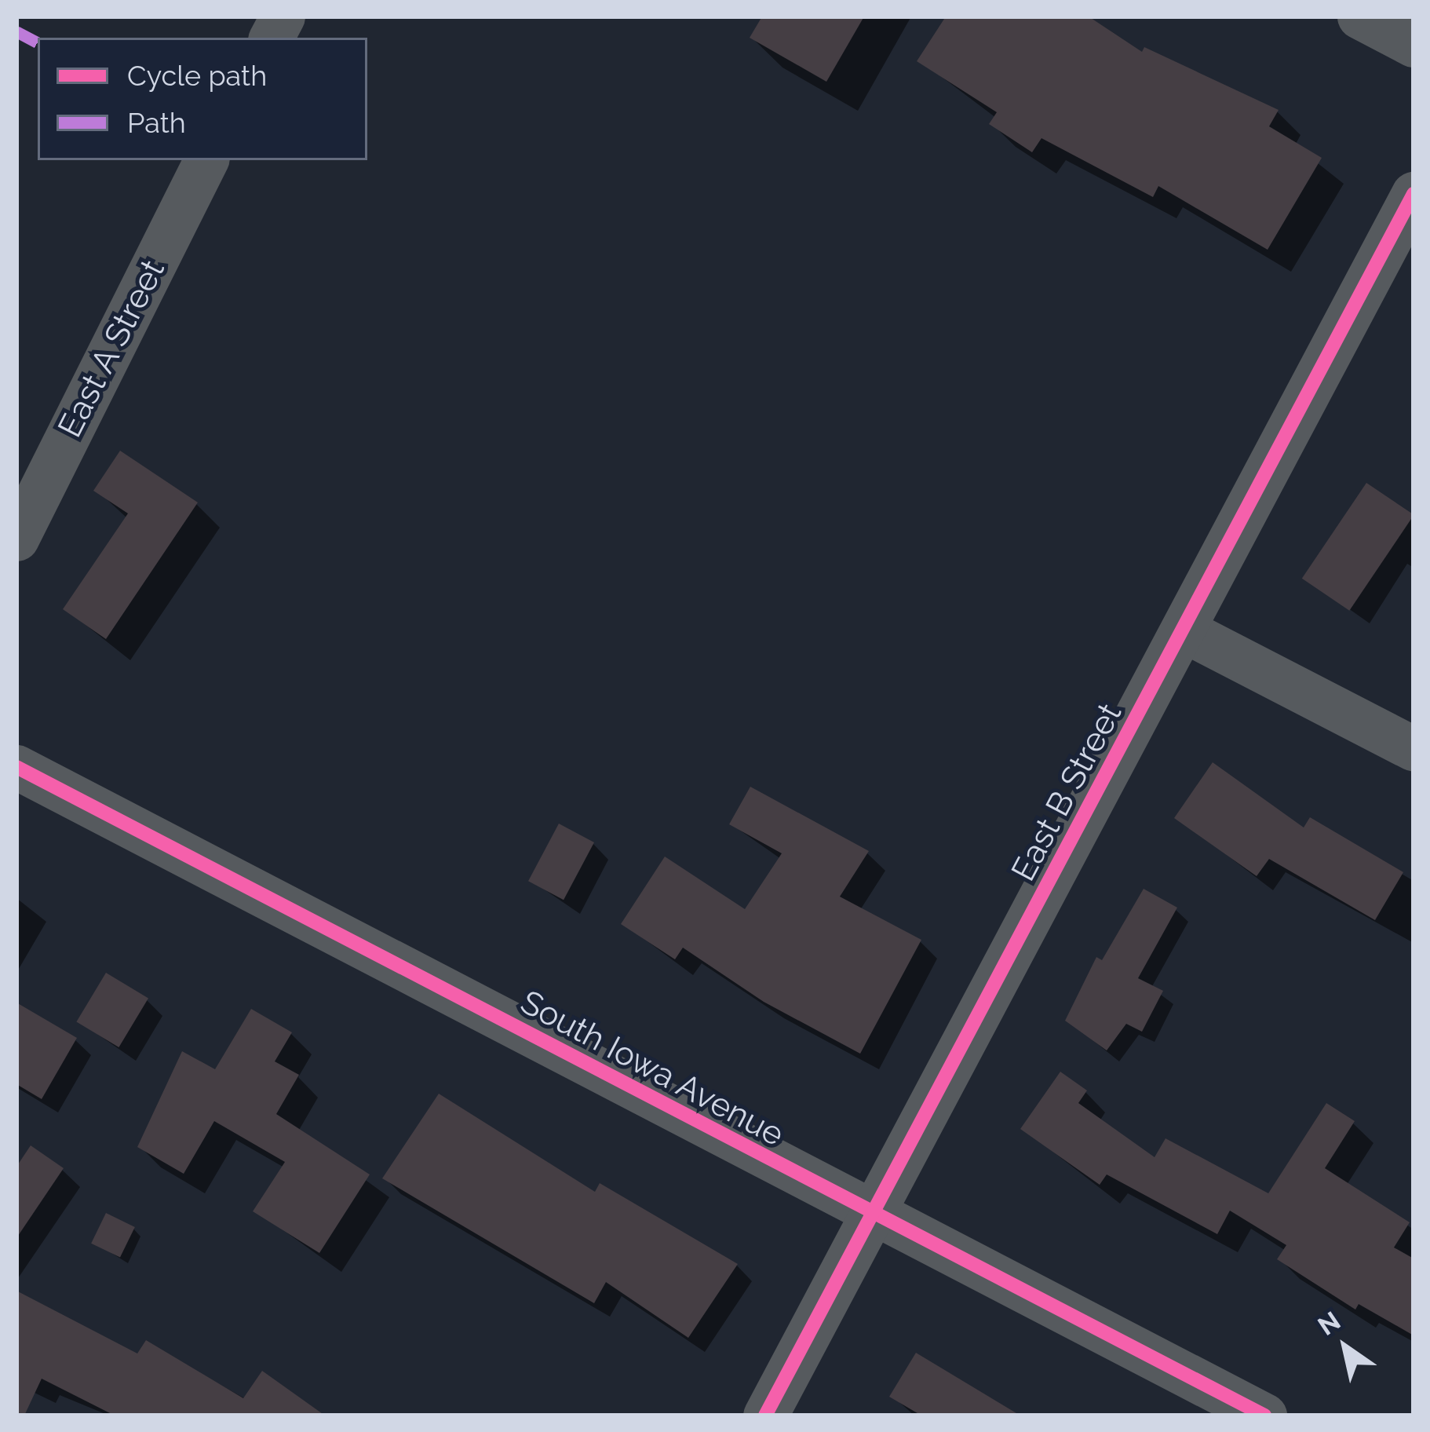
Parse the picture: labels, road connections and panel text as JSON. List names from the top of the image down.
{
  "streets": {
    "street": ["East A Street", "East B Street", "South Iowa Avenue"]
  },
  "crossings": [
    ["East B Street", "South Iowa Avenue"]
  ],
  "legend": ["Cycle path", "Path"],
  "north": "top left"
}
